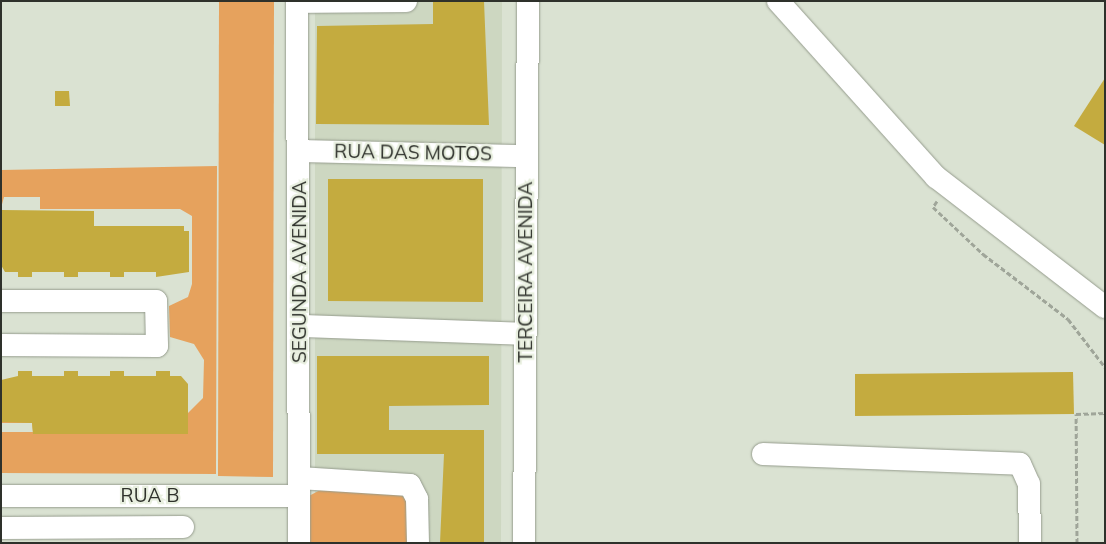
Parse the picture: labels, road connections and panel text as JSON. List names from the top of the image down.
{
  "streets": {
    "street": [
      "RUA DAS MOTOS",
      "SEGUNDA AVENIDA",
      "TERCEIRA AVENIDA",
      "RUA B"
    ]
  },
  "crossings": [
    ["RUA DAS MOTOS", "SEGUNDA AVENIDA"],
    ["RUA DAS MOTOS", "TERCEIRA AVENIDA"],
    ["SEGUNDA AVENIDA", "RUA B"]
  ]
}
